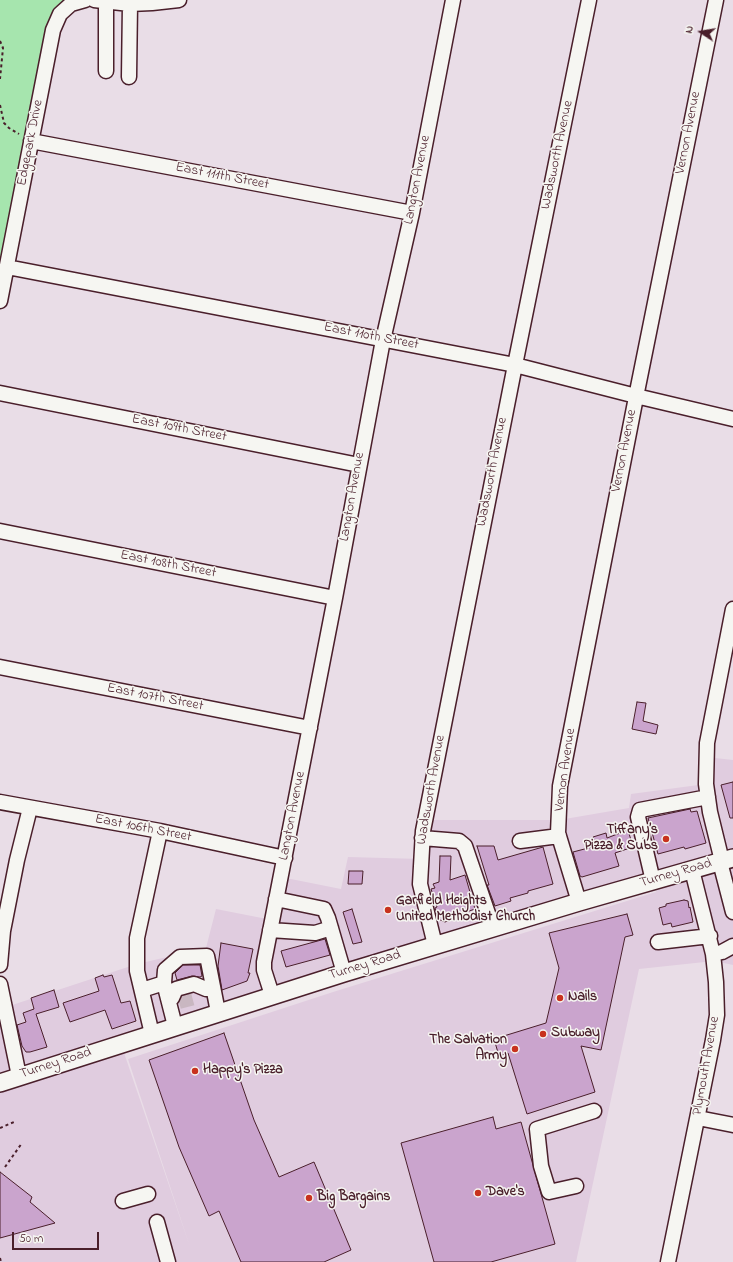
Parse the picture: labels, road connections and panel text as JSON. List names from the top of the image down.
{
  "streets": {
    "main road": ["Turney Road"],
    "street": [
      "Vernon Avenue",
      "Edgepark Drive",
      "Wadsworth Avenue",
      "East 111th Street",
      "Langton Avenue",
      "East 110th Street",
      "East 109th Street",
      "East 108th Street",
      "East 107th Street",
      "East 106th Street",
      "Plymouth Avenue"
    ]
  },
  "crossings": [
    ["Vernon Avenue", "East 110th Street"],
    ["Vernon Avenue", "Turney Road"],
    ["Edgepark Drive", "East 111th Street"],
    ["Edgepark Drive", "East 110th Street"],
    ["Wadsworth Avenue", "East 110th Street"],
    ["Wadsworth Avenue", "Turney Road"],
    ["East 111th Street", "Langton Avenue"],
    ["Langton Avenue", "East 110th Street"],
    ["Langton Avenue", "East 109th Street"],
    ["Langton Avenue", "East 108th Street"],
    ["Langton Avenue", "East 107th Street"],
    ["Langton Avenue", "East 106th Street"],
    ["Langton Avenue", "Turney Road"],
    ["Turney Road", "Plymouth Avenue"]
  ],
  "places": [
    "Tiffany’s Pizza & Subs",
    "Garfield Heights United Methodist Church",
    "Nails",
    "Subway",
    "The Salvation Army",
    "Happy's Pizza",
    "Dave's",
    "Big Bargains"
  ],
  "scale_bar": "50 m",
  "north": "left"
}
